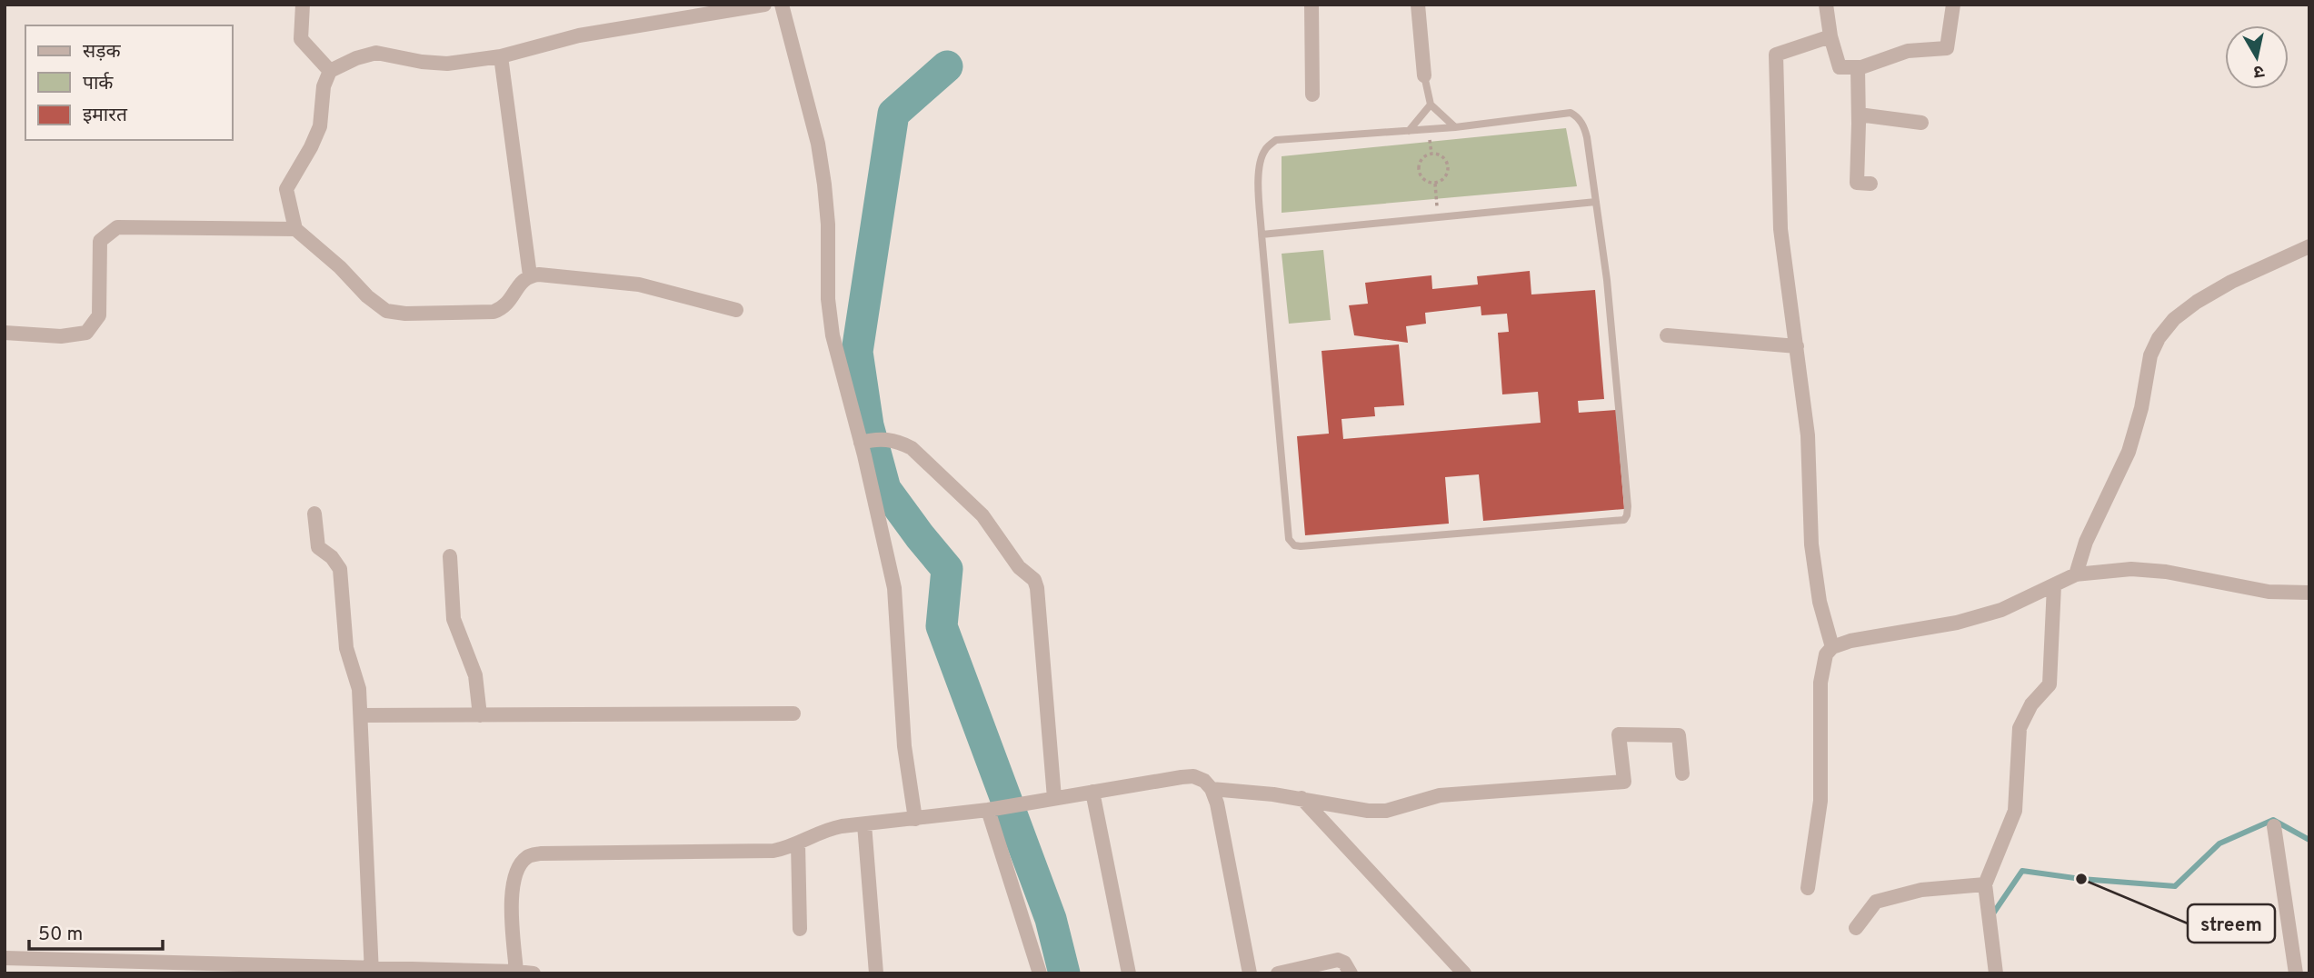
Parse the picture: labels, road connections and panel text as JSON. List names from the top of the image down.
{
  "places": ["streem"],
  "legend": ["सड़क", "पार्क", "इमारत"],
  "scale_bar": "50 m",
  "north": "bottom"
}
